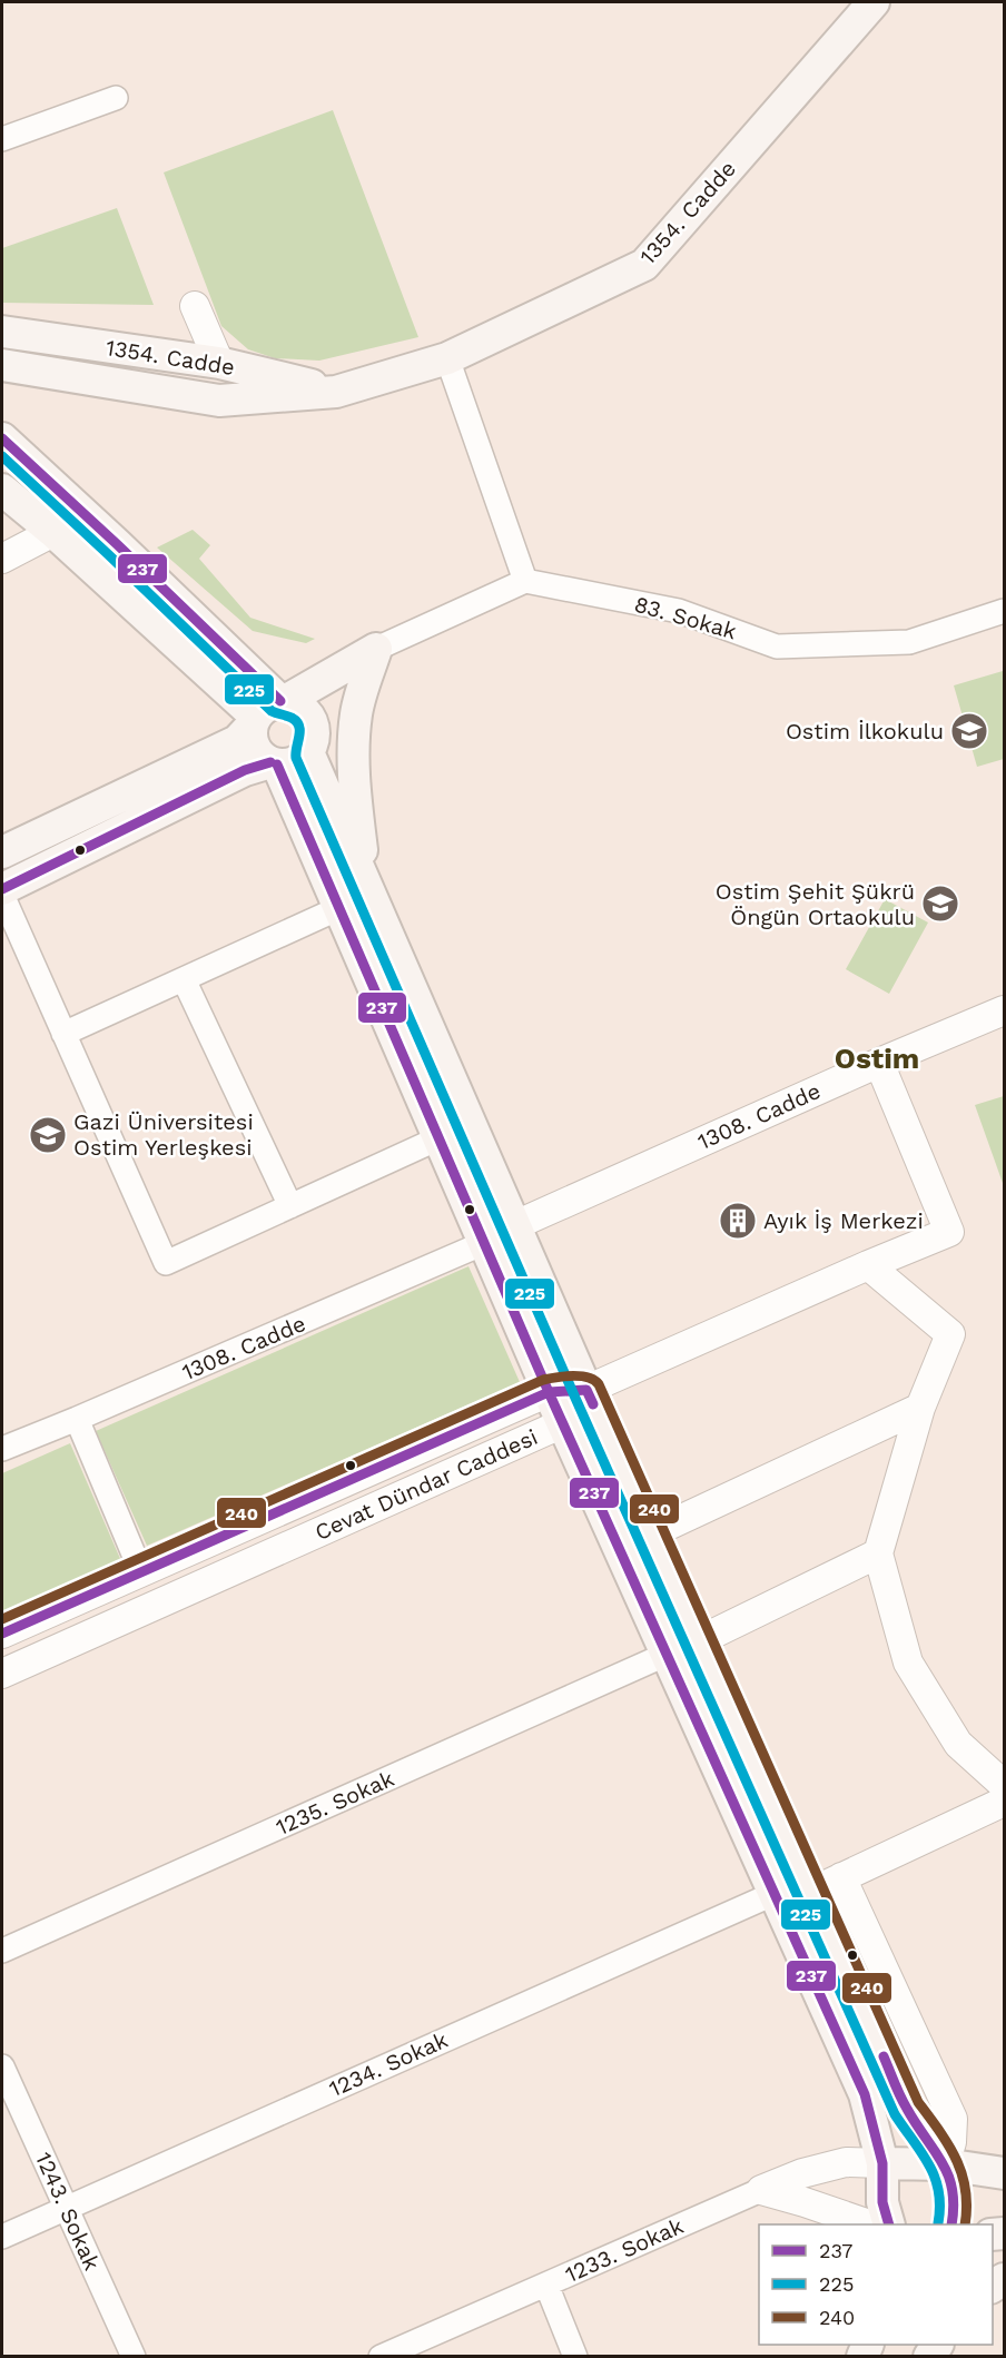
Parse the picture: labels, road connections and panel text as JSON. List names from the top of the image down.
{
  "streets": {
    "main road": ["1354. Cadde"],
    "street": [
      "83. Sokak",
      "1308. Cadde",
      "Cevat Dündar Caddesi",
      "1235. Sokak",
      "1234. Sokak",
      "1243. Sokak",
      "1233. Sokak"
    ]
  },
  "crossings": [
    ["1234. Sokak", "1243. Sokak"]
  ],
  "districts": ["Ostim"],
  "places": {
    "school or university": ["Ostim İlkokulu", "Ostim Şehit Şükrü Öngün Ortaokulu", "Gazi Üniversitesi Ostim Yerleşkesi"],
    "building": ["Ayık İş Merkezi"]
  },
  "lines": ["transit line 237", "transit line 225", "transit line 240"],
  "legend": ["237", "225", "240"]
}
